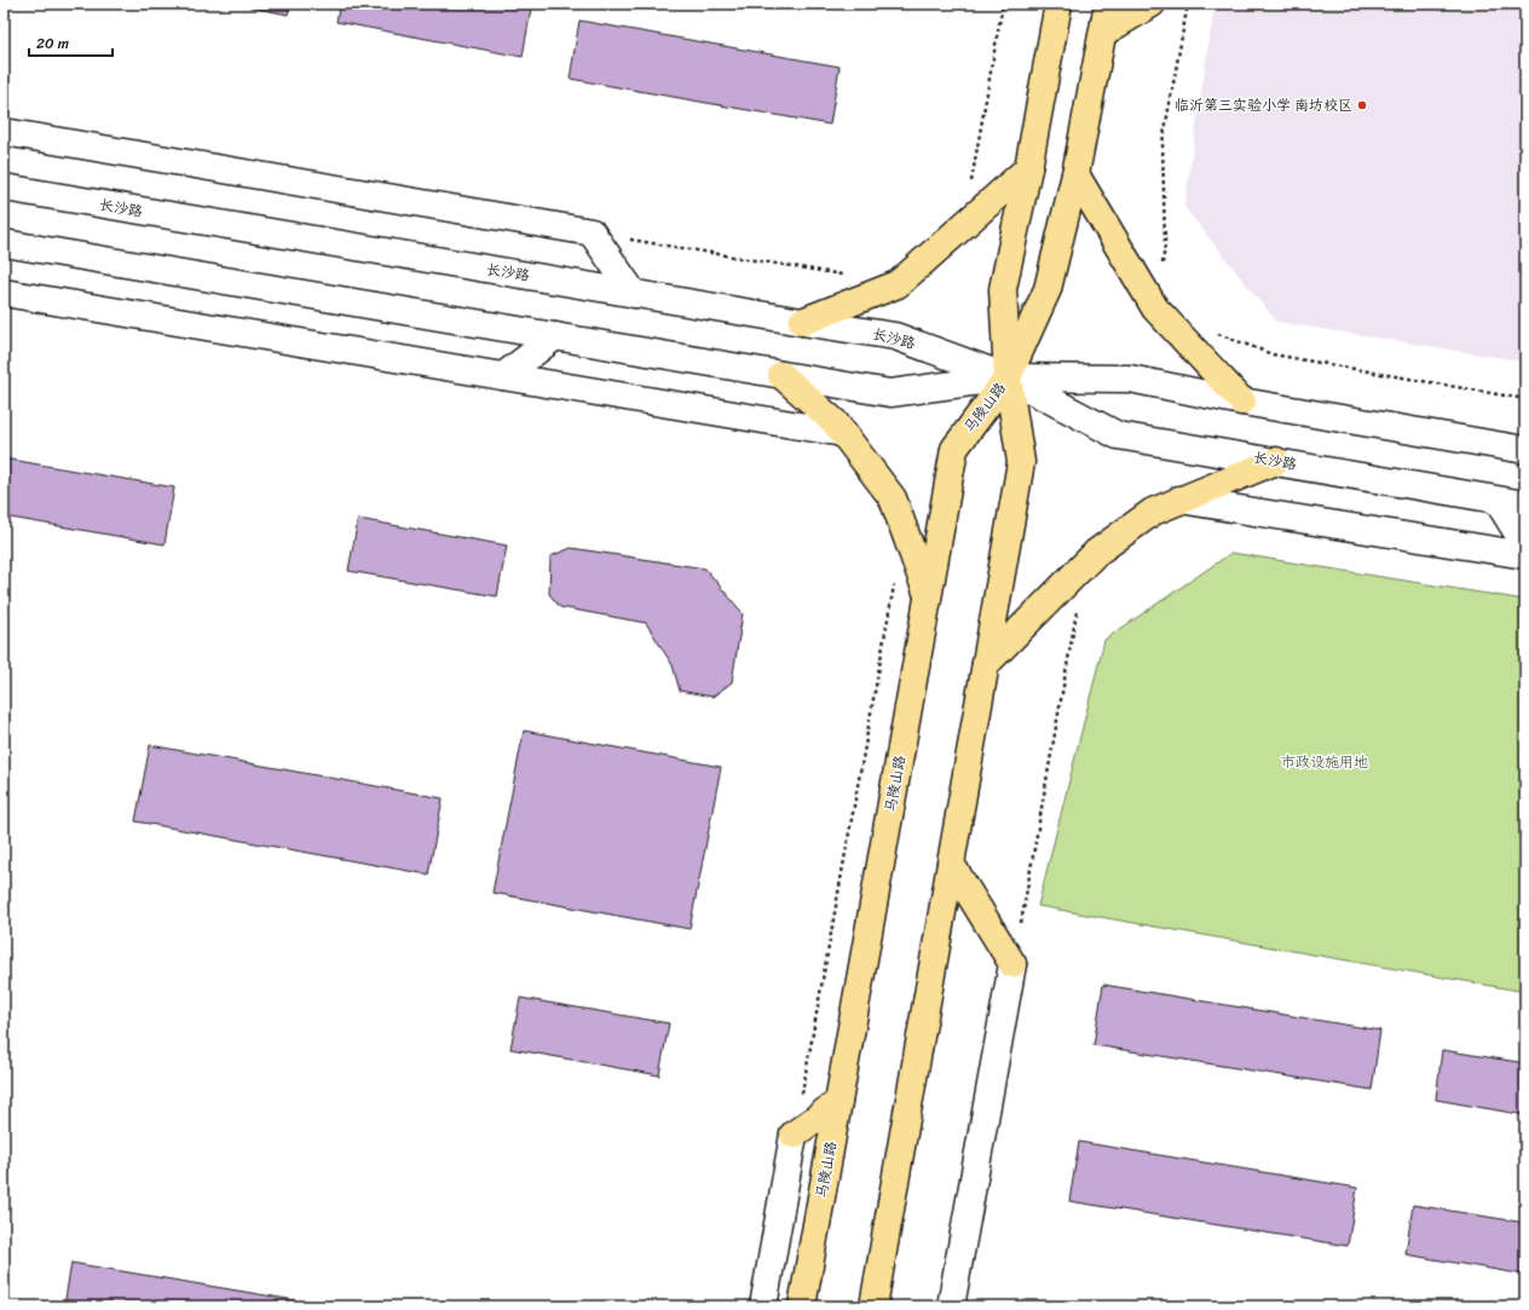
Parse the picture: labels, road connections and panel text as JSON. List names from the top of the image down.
{
  "streets": {
    "main road": ["长沙路", "马陵山路"]
  },
  "crossings": [
    ["长沙路", "马陵山路"]
  ],
  "parks": ["市政设施用地"],
  "places": ["临沂第三实验小学 南坊校区"],
  "scale_bar": "20 m"
}
